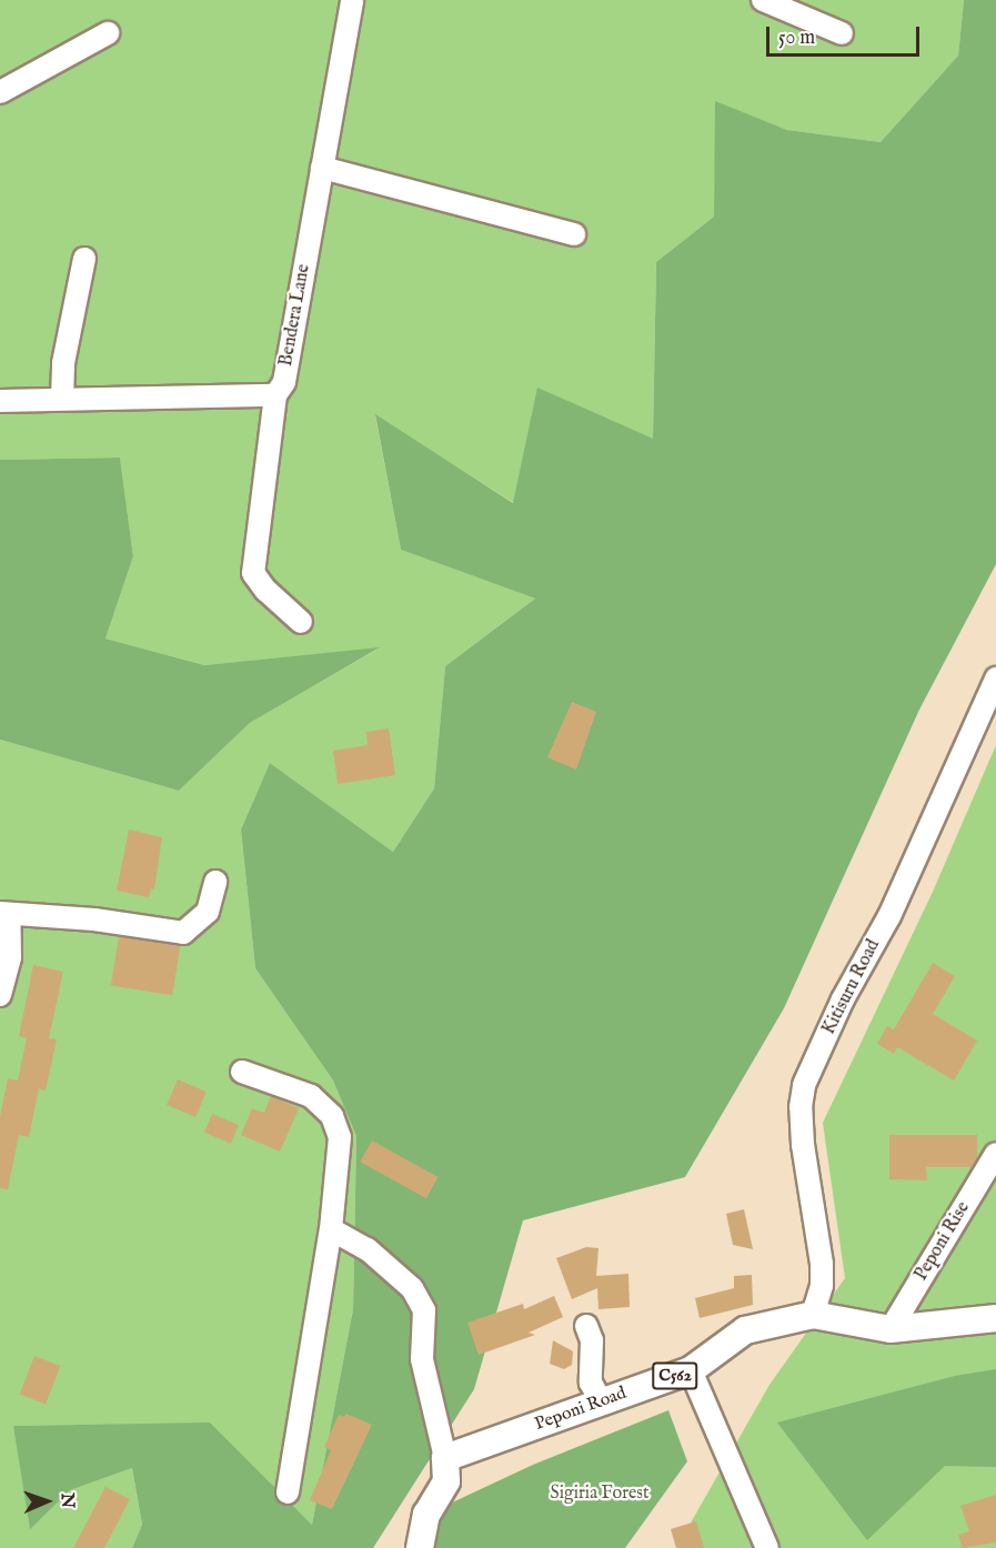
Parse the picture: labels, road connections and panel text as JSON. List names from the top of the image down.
{
  "streets": {
    "main road": ["C562", "Peponi Road"],
    "street": ["Bendera Lane", "Kitisuru Road", "Peponi Rise"]
  },
  "crossings": [
    ["Kitisuru Road", "Peponi Road"],
    ["Peponi Rise", "Peponi Road"]
  ],
  "parks": ["Sigiria Forest"],
  "scale_bar": "50 m",
  "north": "right"
}
